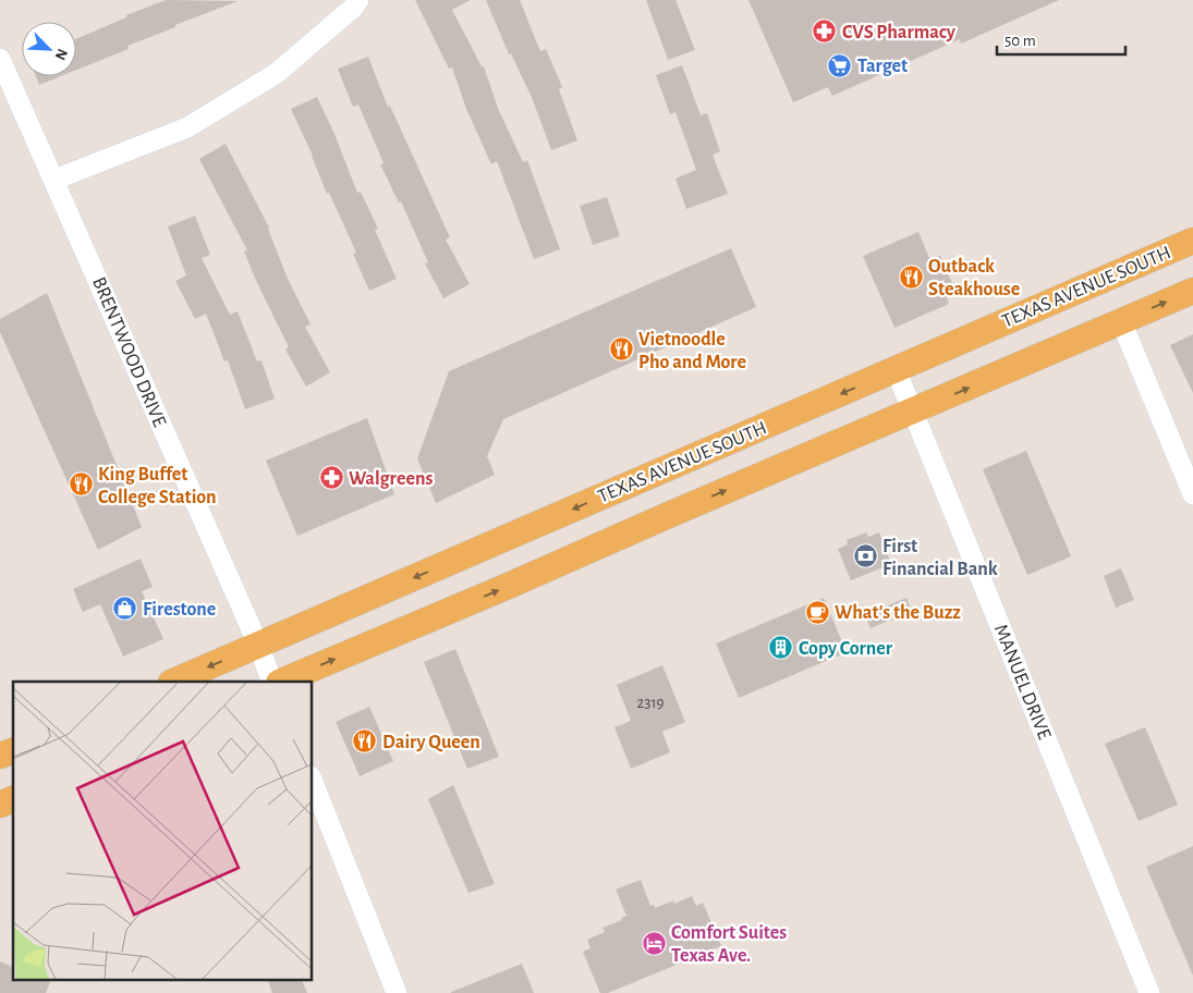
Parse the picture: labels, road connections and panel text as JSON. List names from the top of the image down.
{
  "streets": {
    "main road": ["TEXAS AVENUE SOUTH"],
    "street": ["BRENTWOOD DRIVE", "MANUEL DRIVE"]
  },
  "crossings": [
    ["TEXAS AVENUE SOUTH", "BRENTWOOD DRIVE"],
    ["TEXAS AVENUE SOUTH", "MANUEL DRIVE"]
  ],
  "places": {
    "pharmacy": ["CVS Pharmacy", "Walgreens"],
    "supermarket": ["Target"],
    "restaurant": [
      "Outback Steakhouse",
      "Vietnoodle Pho and More",
      "King Buffet College Station",
      "Dairy Queen"
    ],
    "bank": ["First Financial Bank"],
    "shop": ["Firestone"],
    "cafe": ["What's the Buzz"],
    "building": ["Copy Corner"],
    "hotel": ["Comfort Suites Texas Ave."]
  },
  "house_numbers": ["2319"],
  "scale_bar": "50 m",
  "north": "bottom right"
}
